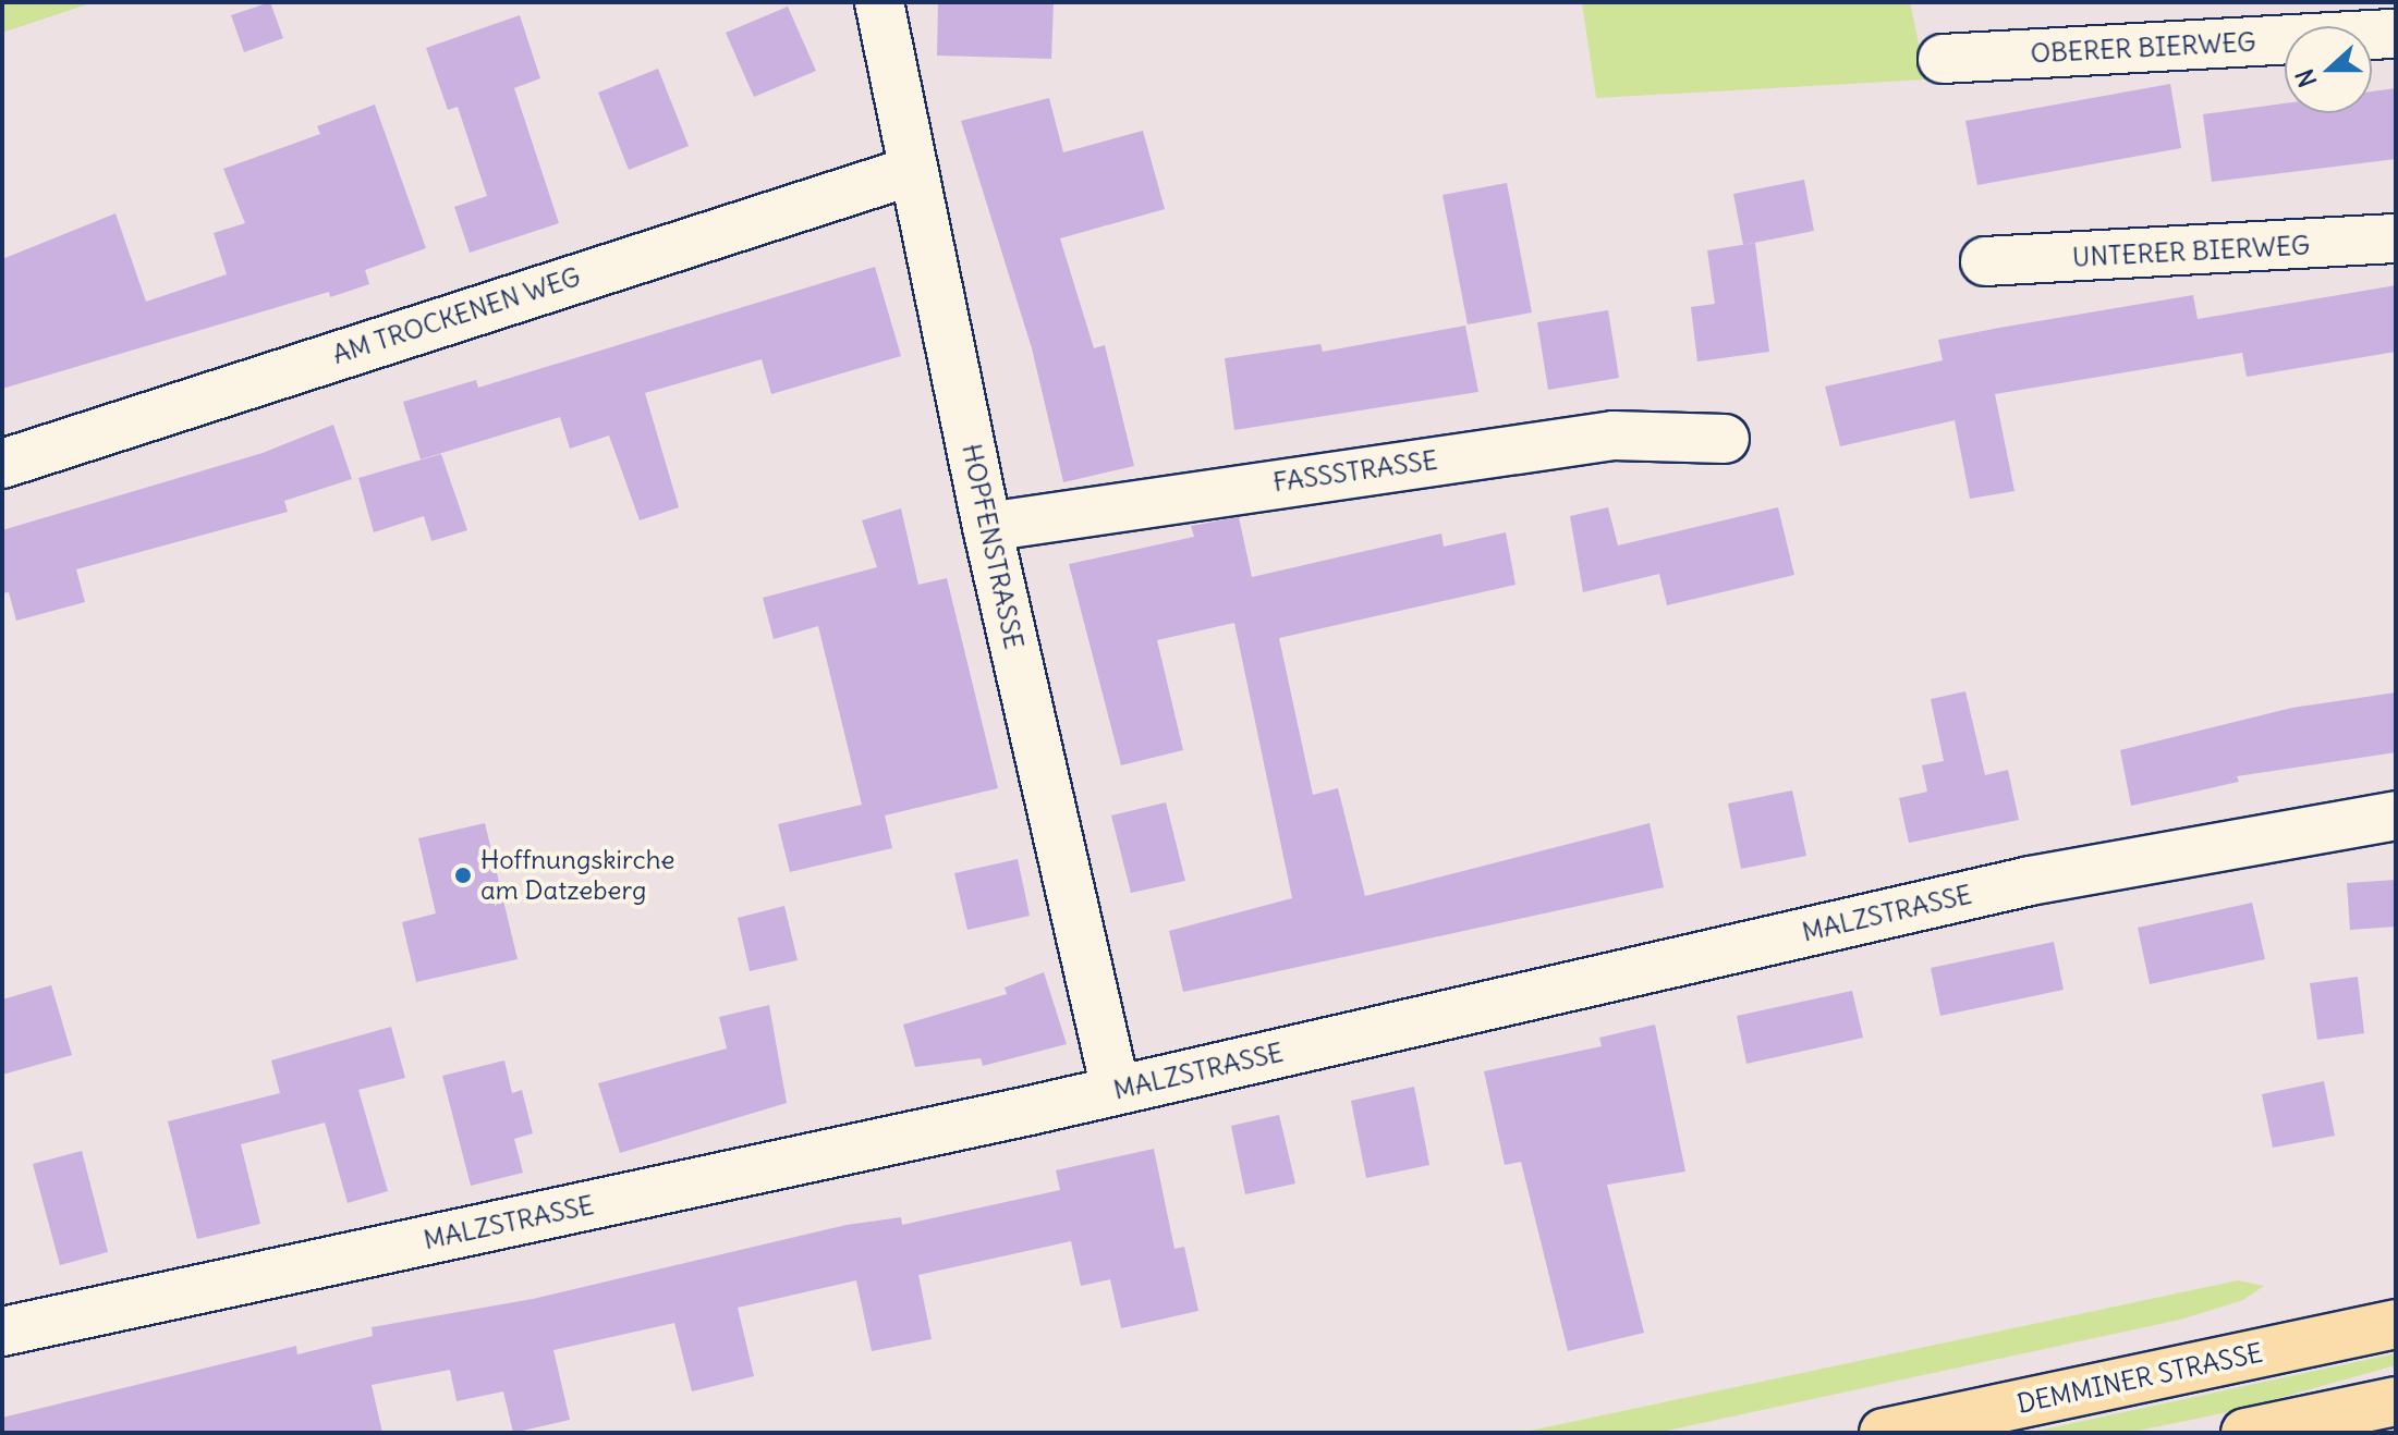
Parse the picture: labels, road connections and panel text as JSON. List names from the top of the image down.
{
  "streets": {
    "main road": ["DEMMINER STRASSE"],
    "street": [
      "OBERER BIERWEG",
      "UNTERER BIERWEG",
      "AM TROCKENEN WEG",
      "FASSSTRASSE",
      "HOPFENSTRASSE",
      "MALZSTRASSE"
    ]
  },
  "crossings": [
    ["AM TROCKENEN WEG", "HOPFENSTRASSE"],
    ["FASSSTRASSE", "HOPFENSTRASSE"],
    ["HOPFENSTRASSE", "MALZSTRASSE"]
  ],
  "places": ["Hoffnungskirche am Datzeberg"],
  "north": "left"
}
